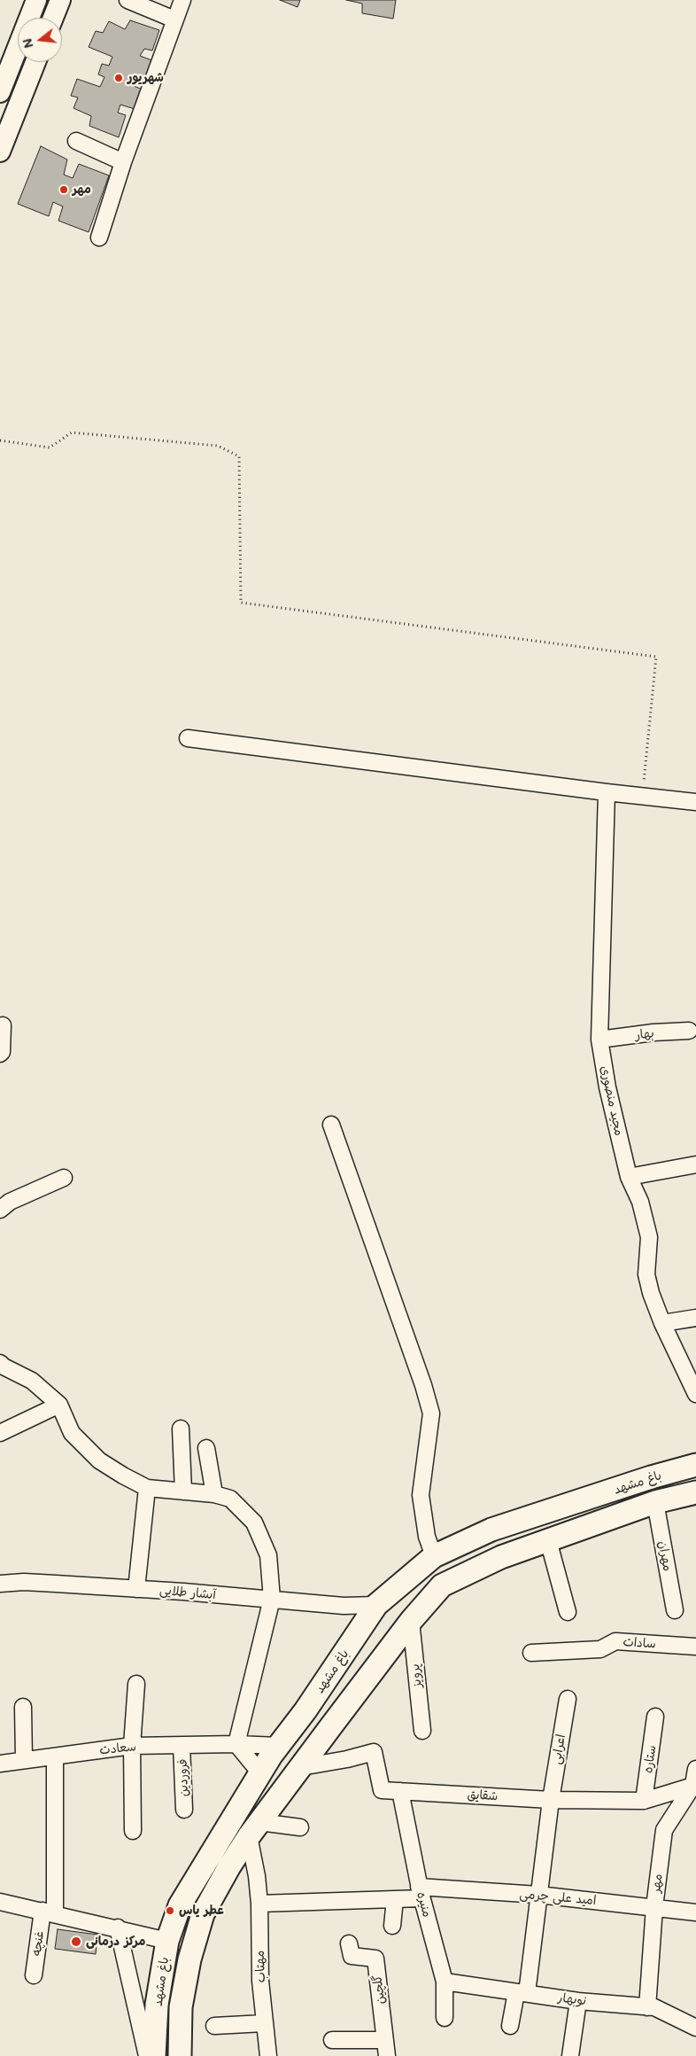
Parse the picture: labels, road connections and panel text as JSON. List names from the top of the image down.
{
  "streets": {
    "main road": ["باغ مشهد"],
    "street": [
      "بهار",
      "مجید منصوری",
      "مهران",
      "آبشار طلایی",
      "سادات",
      "پرویز",
      "سعادت",
      "اعرابی",
      "ستاره",
      "فروردین",
      "شقایق",
      "مهر",
      "امید علی چرمی",
      "منیره",
      "غنچه",
      "مهتاب",
      "گلچین",
      "نوبهار"
    ]
  },
  "crossings": [
    ["بهار", "مجید منصوری"],
    ["باغ مشهد", "مهران"],
    ["باغ مشهد", "آبشار طلایی"],
    ["باغ مشهد", "پرویز"],
    ["باغ مشهد", "سعادت"],
    ["باغ مشهد", "شقایق"],
    ["باغ مشهد", "مهتاب"],
    ["سعادت", "فروردین"],
    ["سعادت", "غنچه"],
    ["اعرابی", "شقایق"],
    ["اعرابی", "امید علی چرمی"],
    ["اعرابی", "نوبهار"],
    ["ستاره", "شقایق"],
    ["شقایق", "مهر"],
    ["شقایق", "منیره"],
    ["مهر", "امید علی چرمی"],
    ["مهر", "نوبهار"],
    ["امید علی چرمی", "منیره"],
    ["منیره", "نوبهار"]
  ],
  "places": [
    "شهریور",
    "مهر",
    "عطر یاس",
    "مرکز درمانی"
  ],
  "north": "left"
}
